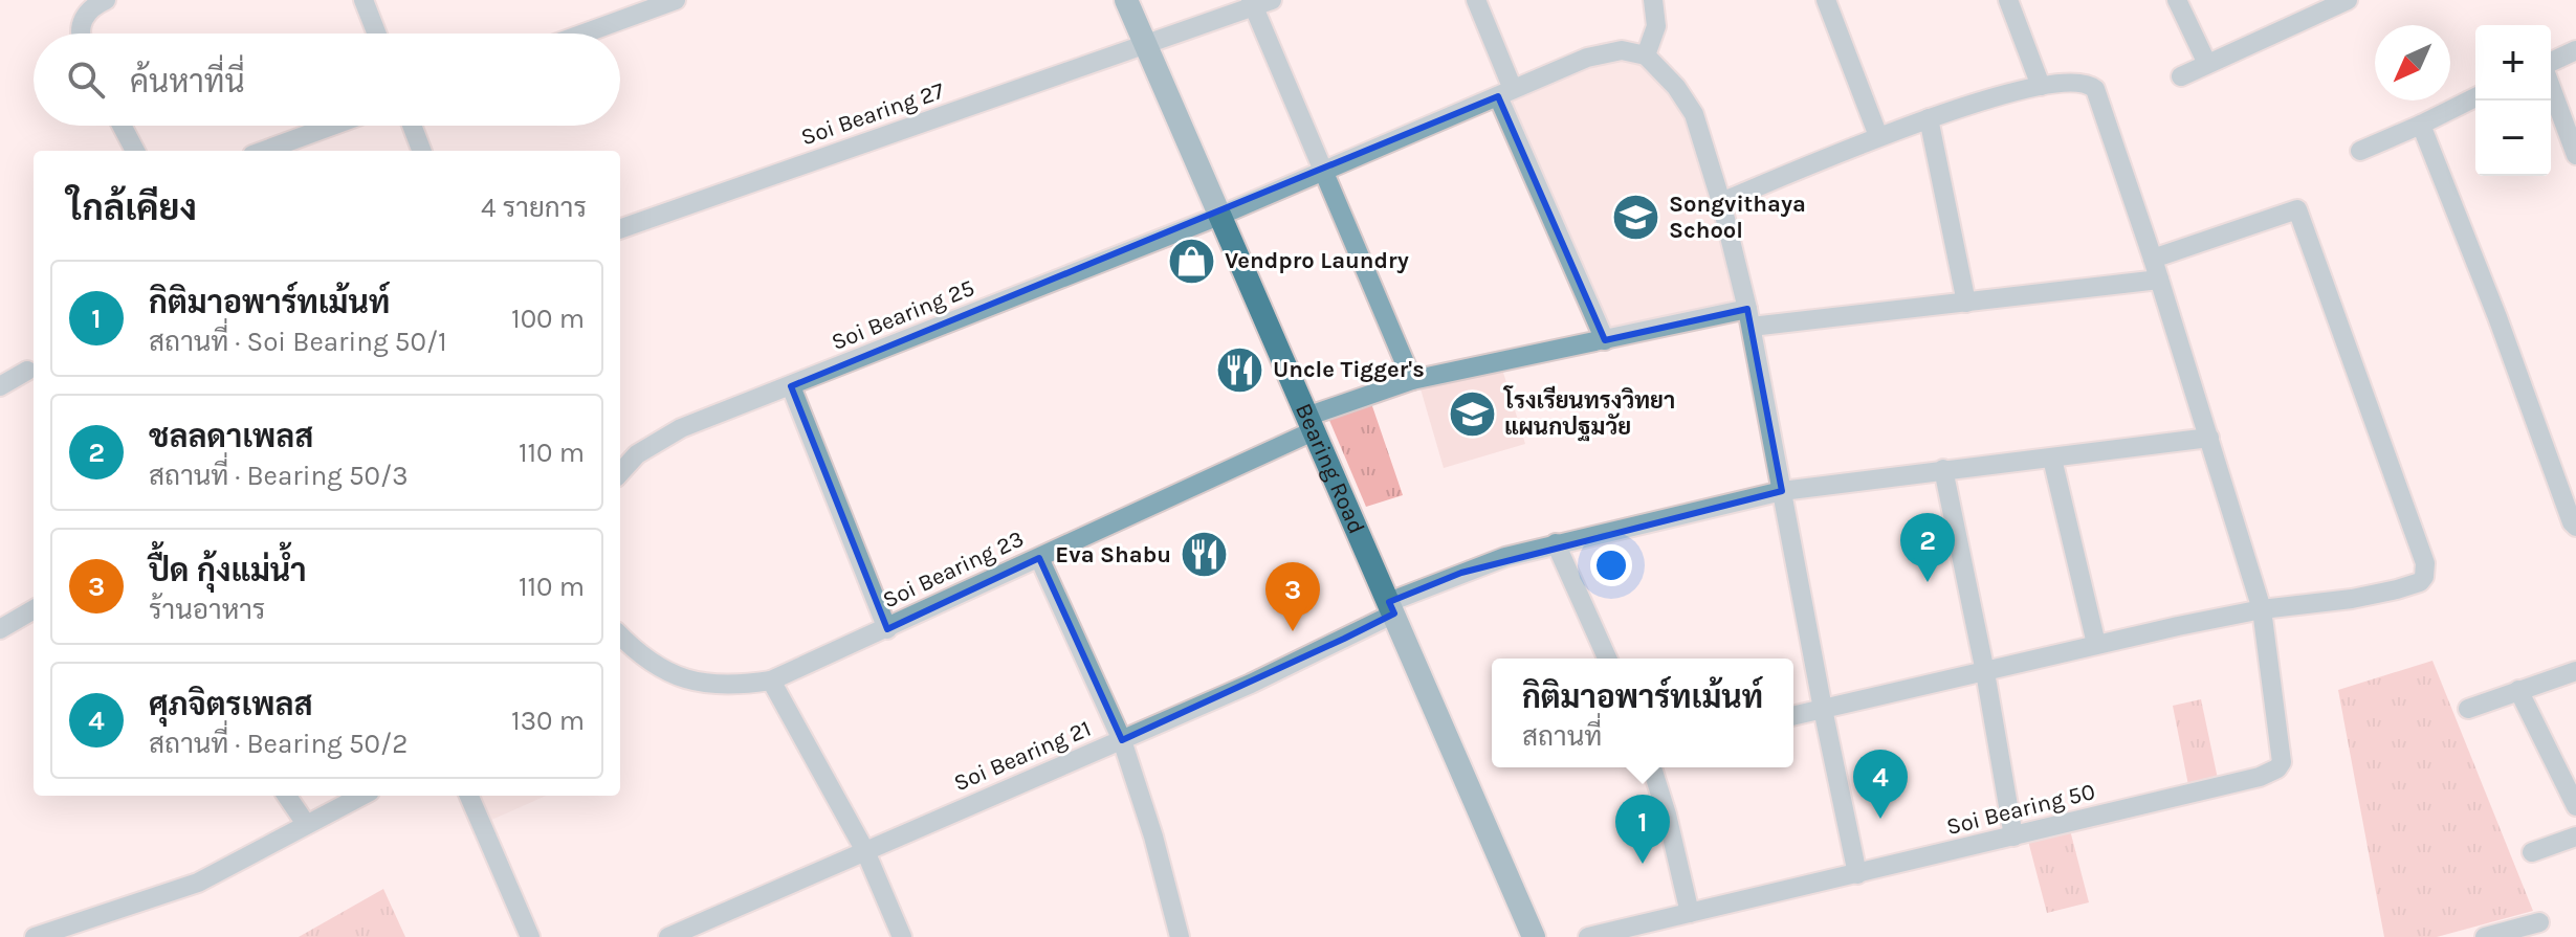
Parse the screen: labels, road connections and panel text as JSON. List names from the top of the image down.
{
  "streets": {
    "main road": ["Bearing Road"],
    "street": [
      "Soi Bearing 27",
      "Soi Bearing 25",
      "Soi Bearing 23",
      "Soi Bearing 21",
      "Soi Bearing 50"
    ]
  },
  "crossings": [
    ["Soi Bearing 27", "Bearing Road"],
    ["Soi Bearing 25", "Bearing Road"],
    ["Bearing Road", "Soi Bearing 23"],
    ["Bearing Road", "Soi Bearing 21"]
  ],
  "places": {
    "school or university": ["Songvithaya School", "โรงเรียนทรงวิทยา แผนกปฐมวัย"],
    "shop": ["Vendpro Laundry"],
    "restaurant": ["Uncle Tigger's", "Eva Shabu"]
  },
  "north": "bottom left",
  "page": {
    "map_buttons": ["+", "−"],
    "search": "ค้นหาที่นี่",
    "heading": ["ใกล้เคียง", "4 รายการ"],
    "list": [
      {
        "mark": "1",
        "name": "กิติมาอพาร์ทเม้นท์",
        "note": "สถานที่ · Soi Bearing 50/1",
        "value": "100 m"
      },
      {
        "mark": "2",
        "name": "ชลลดาเพลส",
        "note": "สถานที่ · Bearing 50/3",
        "value": "110 m"
      },
      {
        "mark": "3",
        "name": "ปื้ด กุ้งแม่น้ำ",
        "note": "ร้านอาหาร",
        "value": "110 m"
      },
      {
        "mark": "4",
        "name": "ศุภจิตรเพลส",
        "note": "สถานที่ · Bearing 50/2",
        "value": "130 m"
      }
    ],
    "pins": [
      "2",
      "3",
      "4",
      "1"
    ],
    "popup": ["กิติมาอพาร์ทเม้นท์", "สถานที่"]
  }
}
